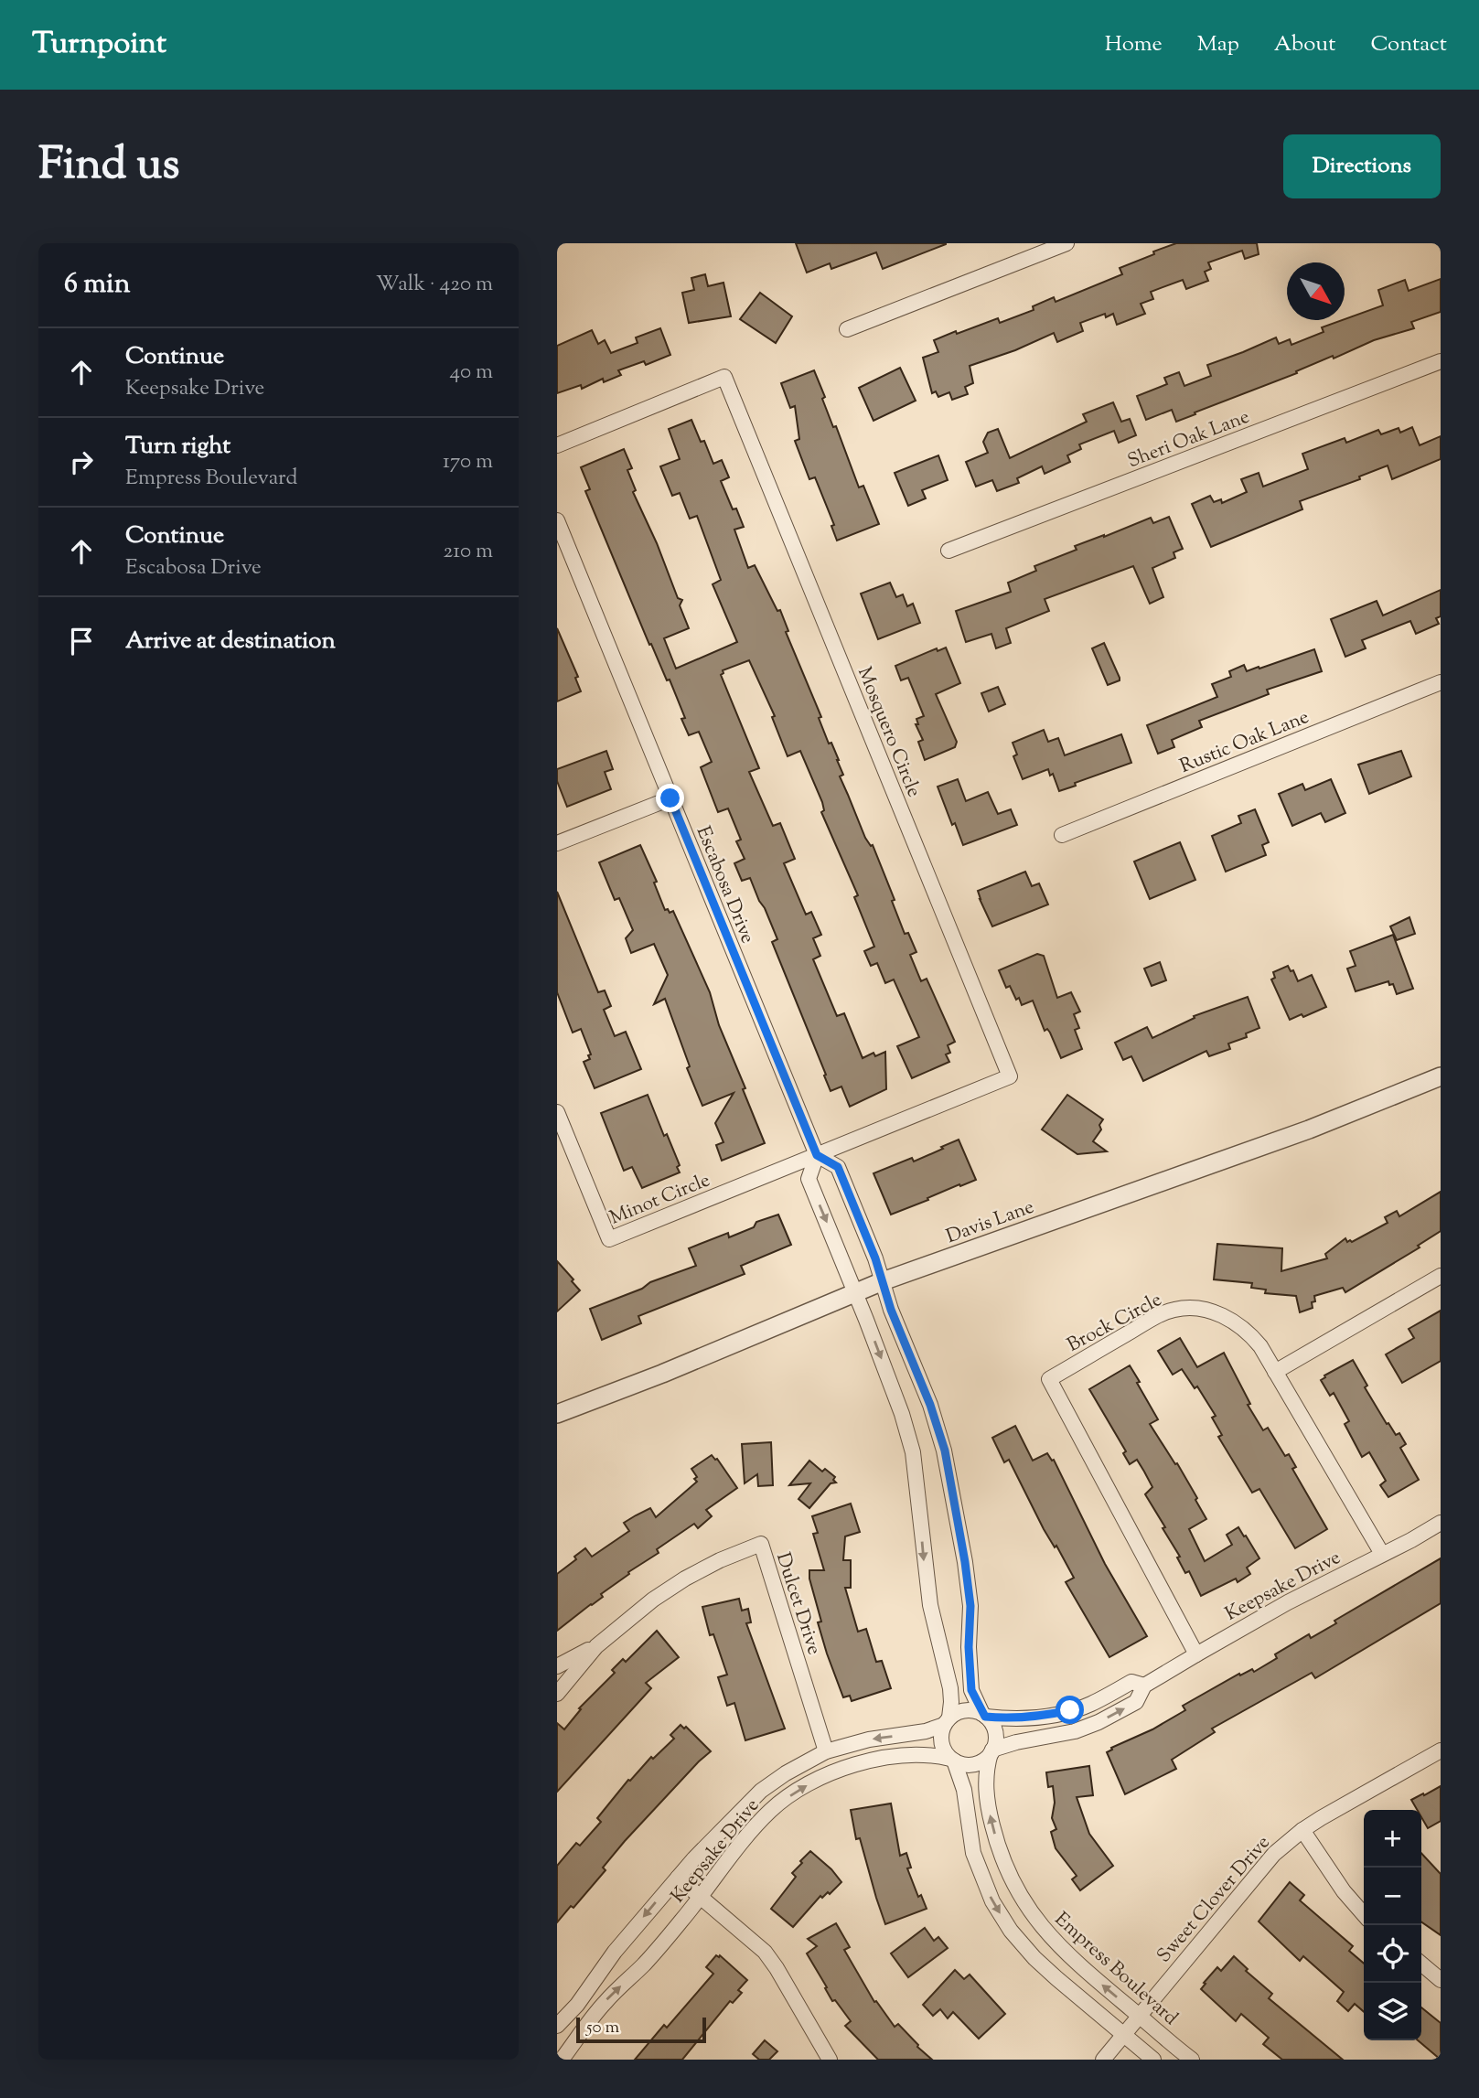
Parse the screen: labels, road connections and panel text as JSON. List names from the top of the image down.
{
  "streets": {
    "street": [
      "Sheri Oak Lane",
      "Mosquero Circle",
      "Rustic Oak Lane",
      "Escabosa Drive",
      "Minot Circle",
      "Davis Lane",
      "Brock Circle",
      "Keepsake Drive",
      "Dulcet Drive",
      "Sweet Clover Drive",
      "Empress Boulevard"
    ]
  },
  "crossings": [
    ["Mosquero Circle", "Escabosa Drive"],
    ["Mosquero Circle", "Minot Circle"],
    ["Escabosa Drive", "Minot Circle"],
    ["Escabosa Drive", "Davis Lane"],
    ["Brock Circle", "Keepsake Drive"],
    ["Keepsake Drive", "Dulcet Drive"],
    ["Keepsake Drive", "Empress Boulevard"],
    ["Sweet Clover Drive", "Empress Boulevard"]
  ],
  "scale_bar": "50 m",
  "north": "bottom right",
  "page": {
    "header": "Turnpoint",
    "nav": [
      "Home",
      "Map",
      "About",
      "Contact"
    ],
    "title": "Find us",
    "buttons": "Directions",
    "heading": ["6 min", "Walk · 420 m"],
    "list": [
      ["Continue", "Keepsake Drive", "40 m"],
      ["Turn right", "Empress Boulevard", "170 m"],
      ["Continue", "Escabosa Drive", "210 m"],
      "Arrive at destination"
    ],
    "map_buttons": ["+", "−"],
    "scale": "50 m"
  }
}
